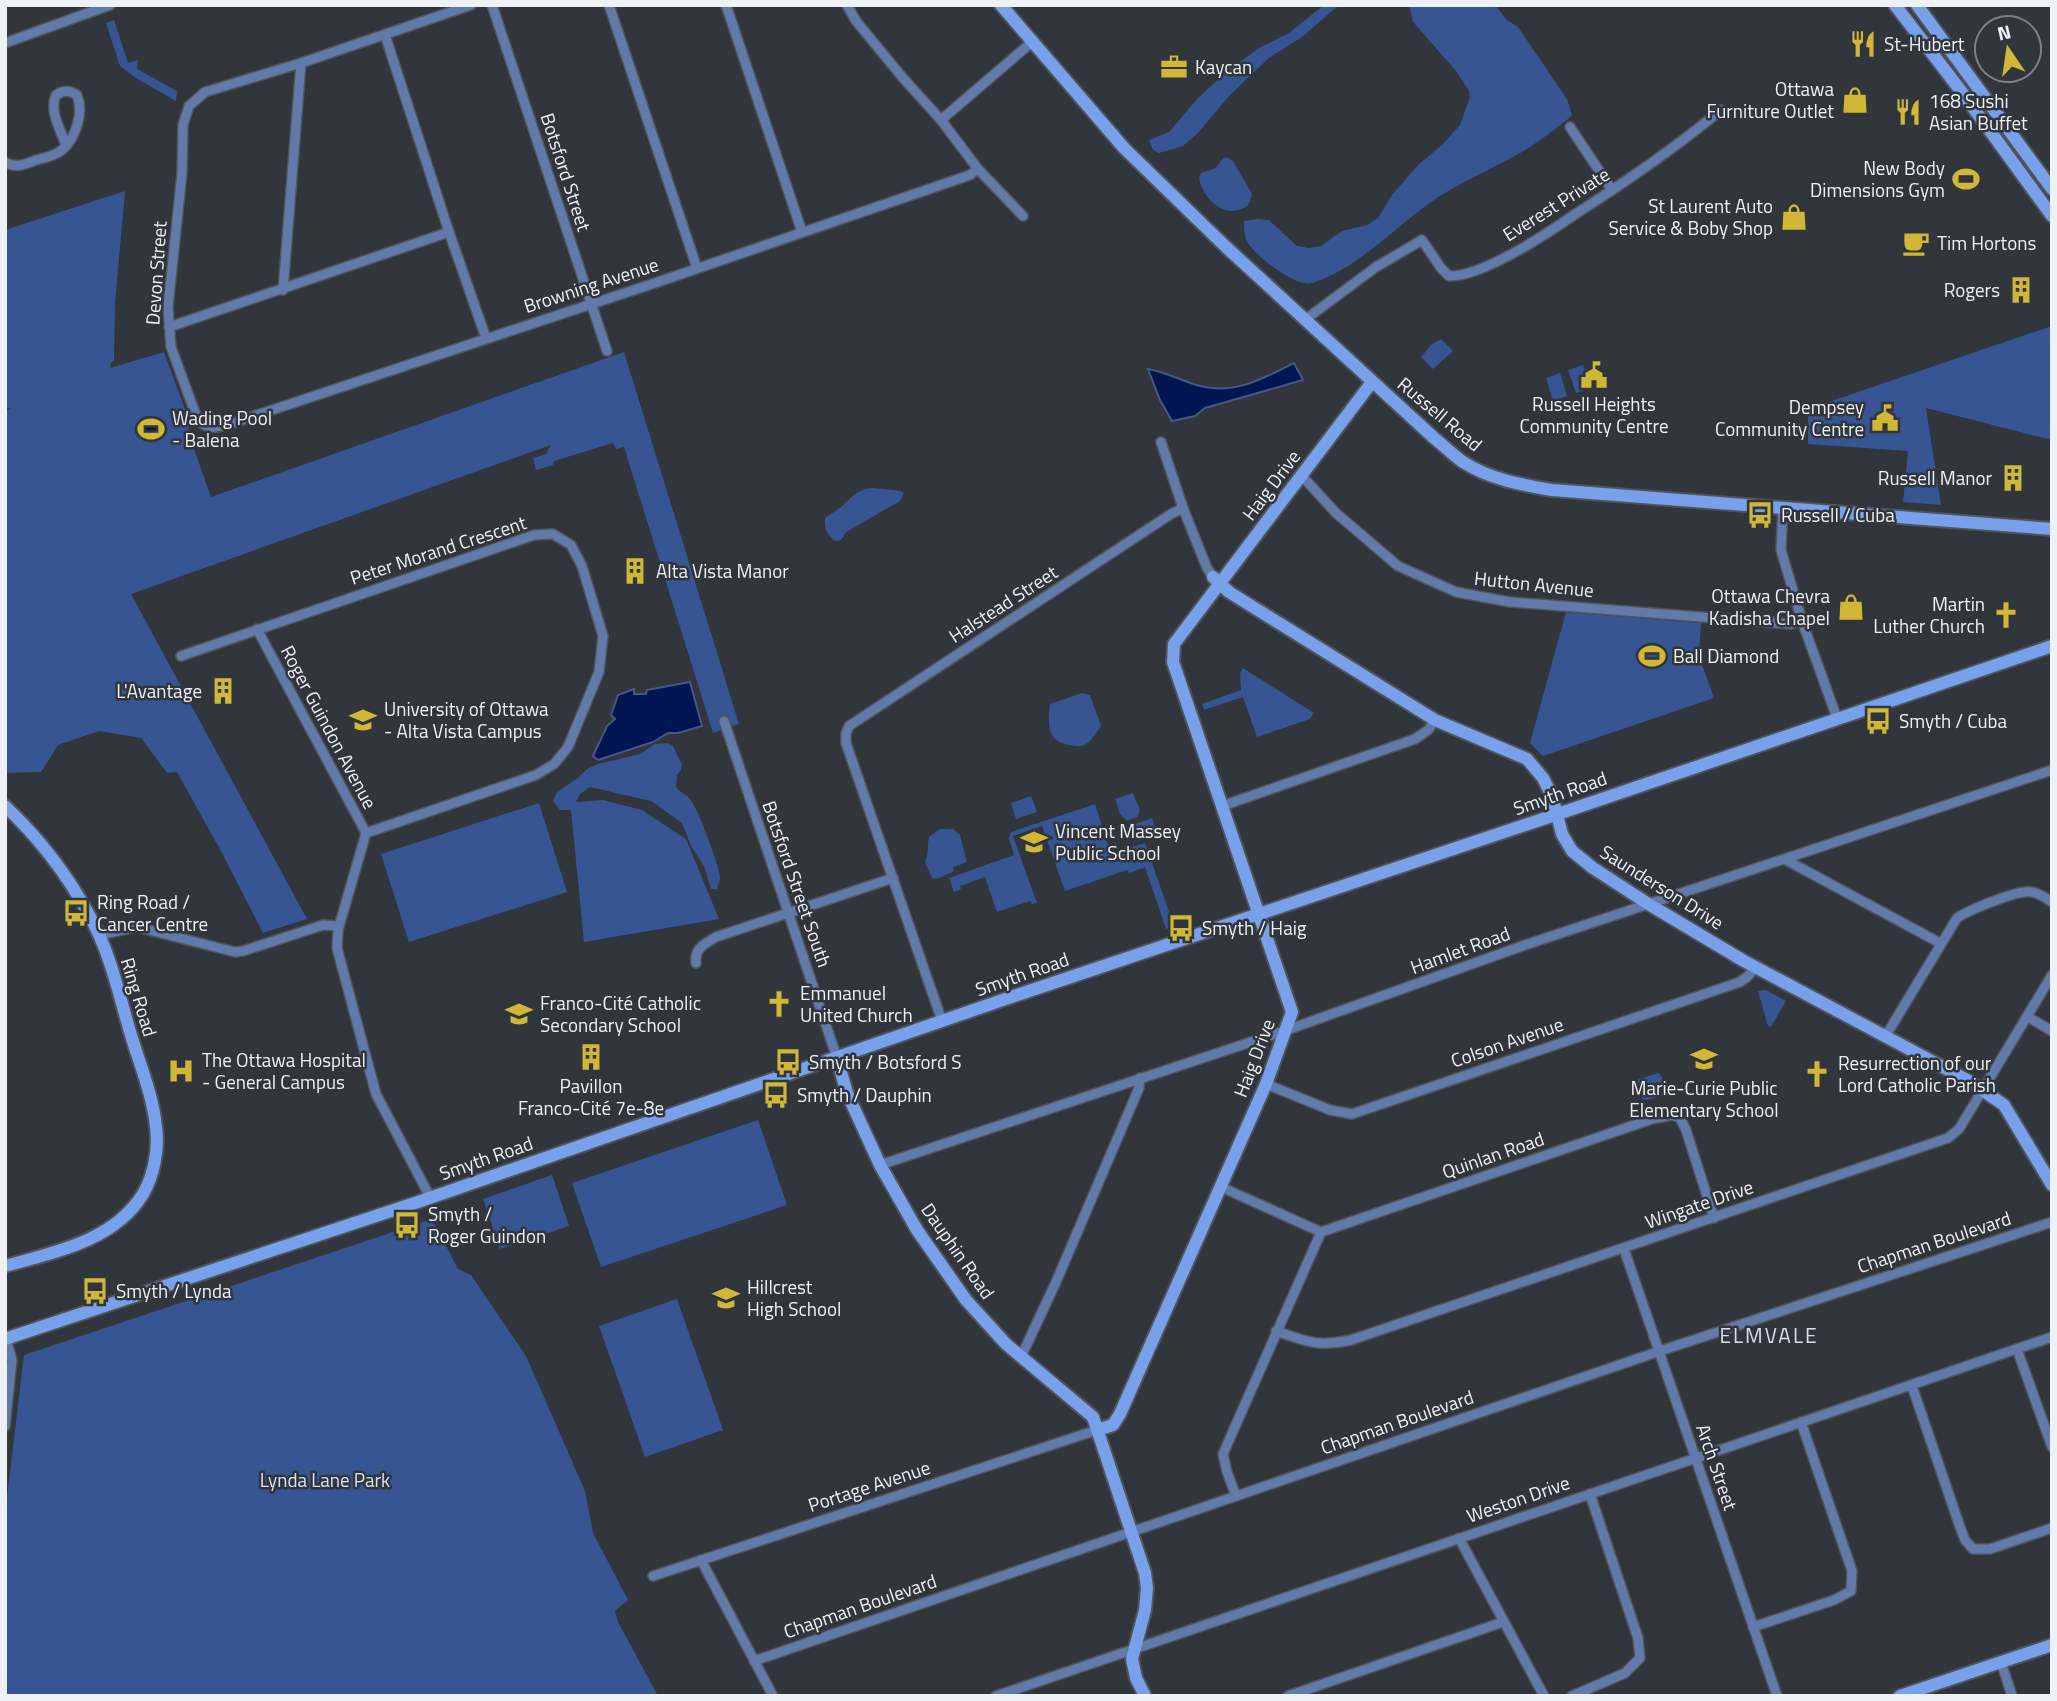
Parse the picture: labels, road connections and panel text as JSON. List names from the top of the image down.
{
  "streets": {
    "street": [
      "Botsford Street",
      "Everest Private",
      "Devon Street",
      "Browning Avenue",
      "Russell Road",
      "Haig Drive",
      "Peter Morand Crescent",
      "Hutton Avenue",
      "Halstead Street",
      "Roger Guindon Avenue",
      "Smyth Road",
      "Botsford Street South",
      "Saunderson Drive",
      "Hamlet Road",
      "Ring Road",
      "Colson Avenue",
      "Quinlan Road",
      "Wingate Drive",
      "Chapman Boulevard",
      "Dauphin Road",
      "Arch Street",
      "Portage Avenue",
      "Weston Drive"
    ]
  },
  "crossings": [
    ["Botsford Street", "Browning Avenue"],
    ["Everest Private", "Russell Road"],
    ["Devon Street", "Browning Avenue"],
    ["Russell Road", "Haig Drive"],
    ["Haig Drive", "Hutton Avenue"],
    ["Haig Drive", "Smyth Road"],
    ["Haig Drive", "Saunderson Drive"],
    ["Haig Drive", "Hamlet Road"],
    ["Haig Drive", "Colson Avenue"],
    ["Haig Drive", "Dauphin Road"],
    ["Haig Drive", "Portage Avenue"],
    ["Peter Morand Crescent", "Roger Guindon Avenue"],
    ["Halstead Street", "Saunderson Drive"],
    ["Roger Guindon Avenue", "Smyth Road"],
    ["Smyth Road", "Botsford Street South"],
    ["Smyth Road", "Saunderson Drive"],
    ["Smyth Road", "Dauphin Road"],
    ["Botsford Street South", "Dauphin Road"],
    ["Saunderson Drive", "Hamlet Road"],
    ["Saunderson Drive", "Colson Avenue"],
    ["Saunderson Drive", "Wingate Drive"],
    ["Hamlet Road", "Dauphin Road"],
    ["Quinlan Road", "Wingate Drive"],
    ["Wingate Drive", "Arch Street"],
    ["Chapman Boulevard", "Arch Street"],
    ["Dauphin Road", "Portage Avenue"],
    ["Arch Street", "Weston Drive"]
  ],
  "districts": ["ELMVALE"],
  "parks": ["Lynda Lane Park"],
  "places": {
    "restaurant": ["St-Hubert", "168 Sushi Asian Buffet"],
    "office": ["Kaycan"],
    "shop": ["Ottawa Furniture Outlet", "St Laurent Auto Service & Boby Shop", "Ottawa Chevra Kadisha Chapel"],
    "sports": ["New Body Dimensions Gym", "Wading Pool - Balena", "Ball Diamond"],
    "cafe": ["Tim Hortons"],
    "building": [
      "Rogers",
      "Russell Manor",
      "Alta Vista Manor",
      "L'Avantage",
      "Pavillon Franco-Cité 7e-8e"
    ],
    "public building": ["Russell Heights Community Centre", "Dempsey Community Centre"],
    "bus stop": [
      "Russell / Cuba",
      "Smyth / Cuba",
      "Ring Road / Cancer Centre",
      "Smyth / Haig",
      "Smyth / Botsford S",
      "Smyth / Dauphin",
      "Smyth / Roger Guindon",
      "Smyth / Lynda"
    ],
    "church": ["Martin Luther Church", "Emmanuel United Church", "Resurrection of our Lord Catholic Parish"],
    "school or university": [
      "University of Ottawa - Alta Vista Campus",
      "Vincent Massey Public School",
      "Franco-Cité Catholic Secondary School",
      "Marie-Curie Public Elementary School",
      "Hillcrest High School"
    ],
    "hospital": ["The Ottawa Hospital - General Campus"]
  },
  "north": "top"
}
